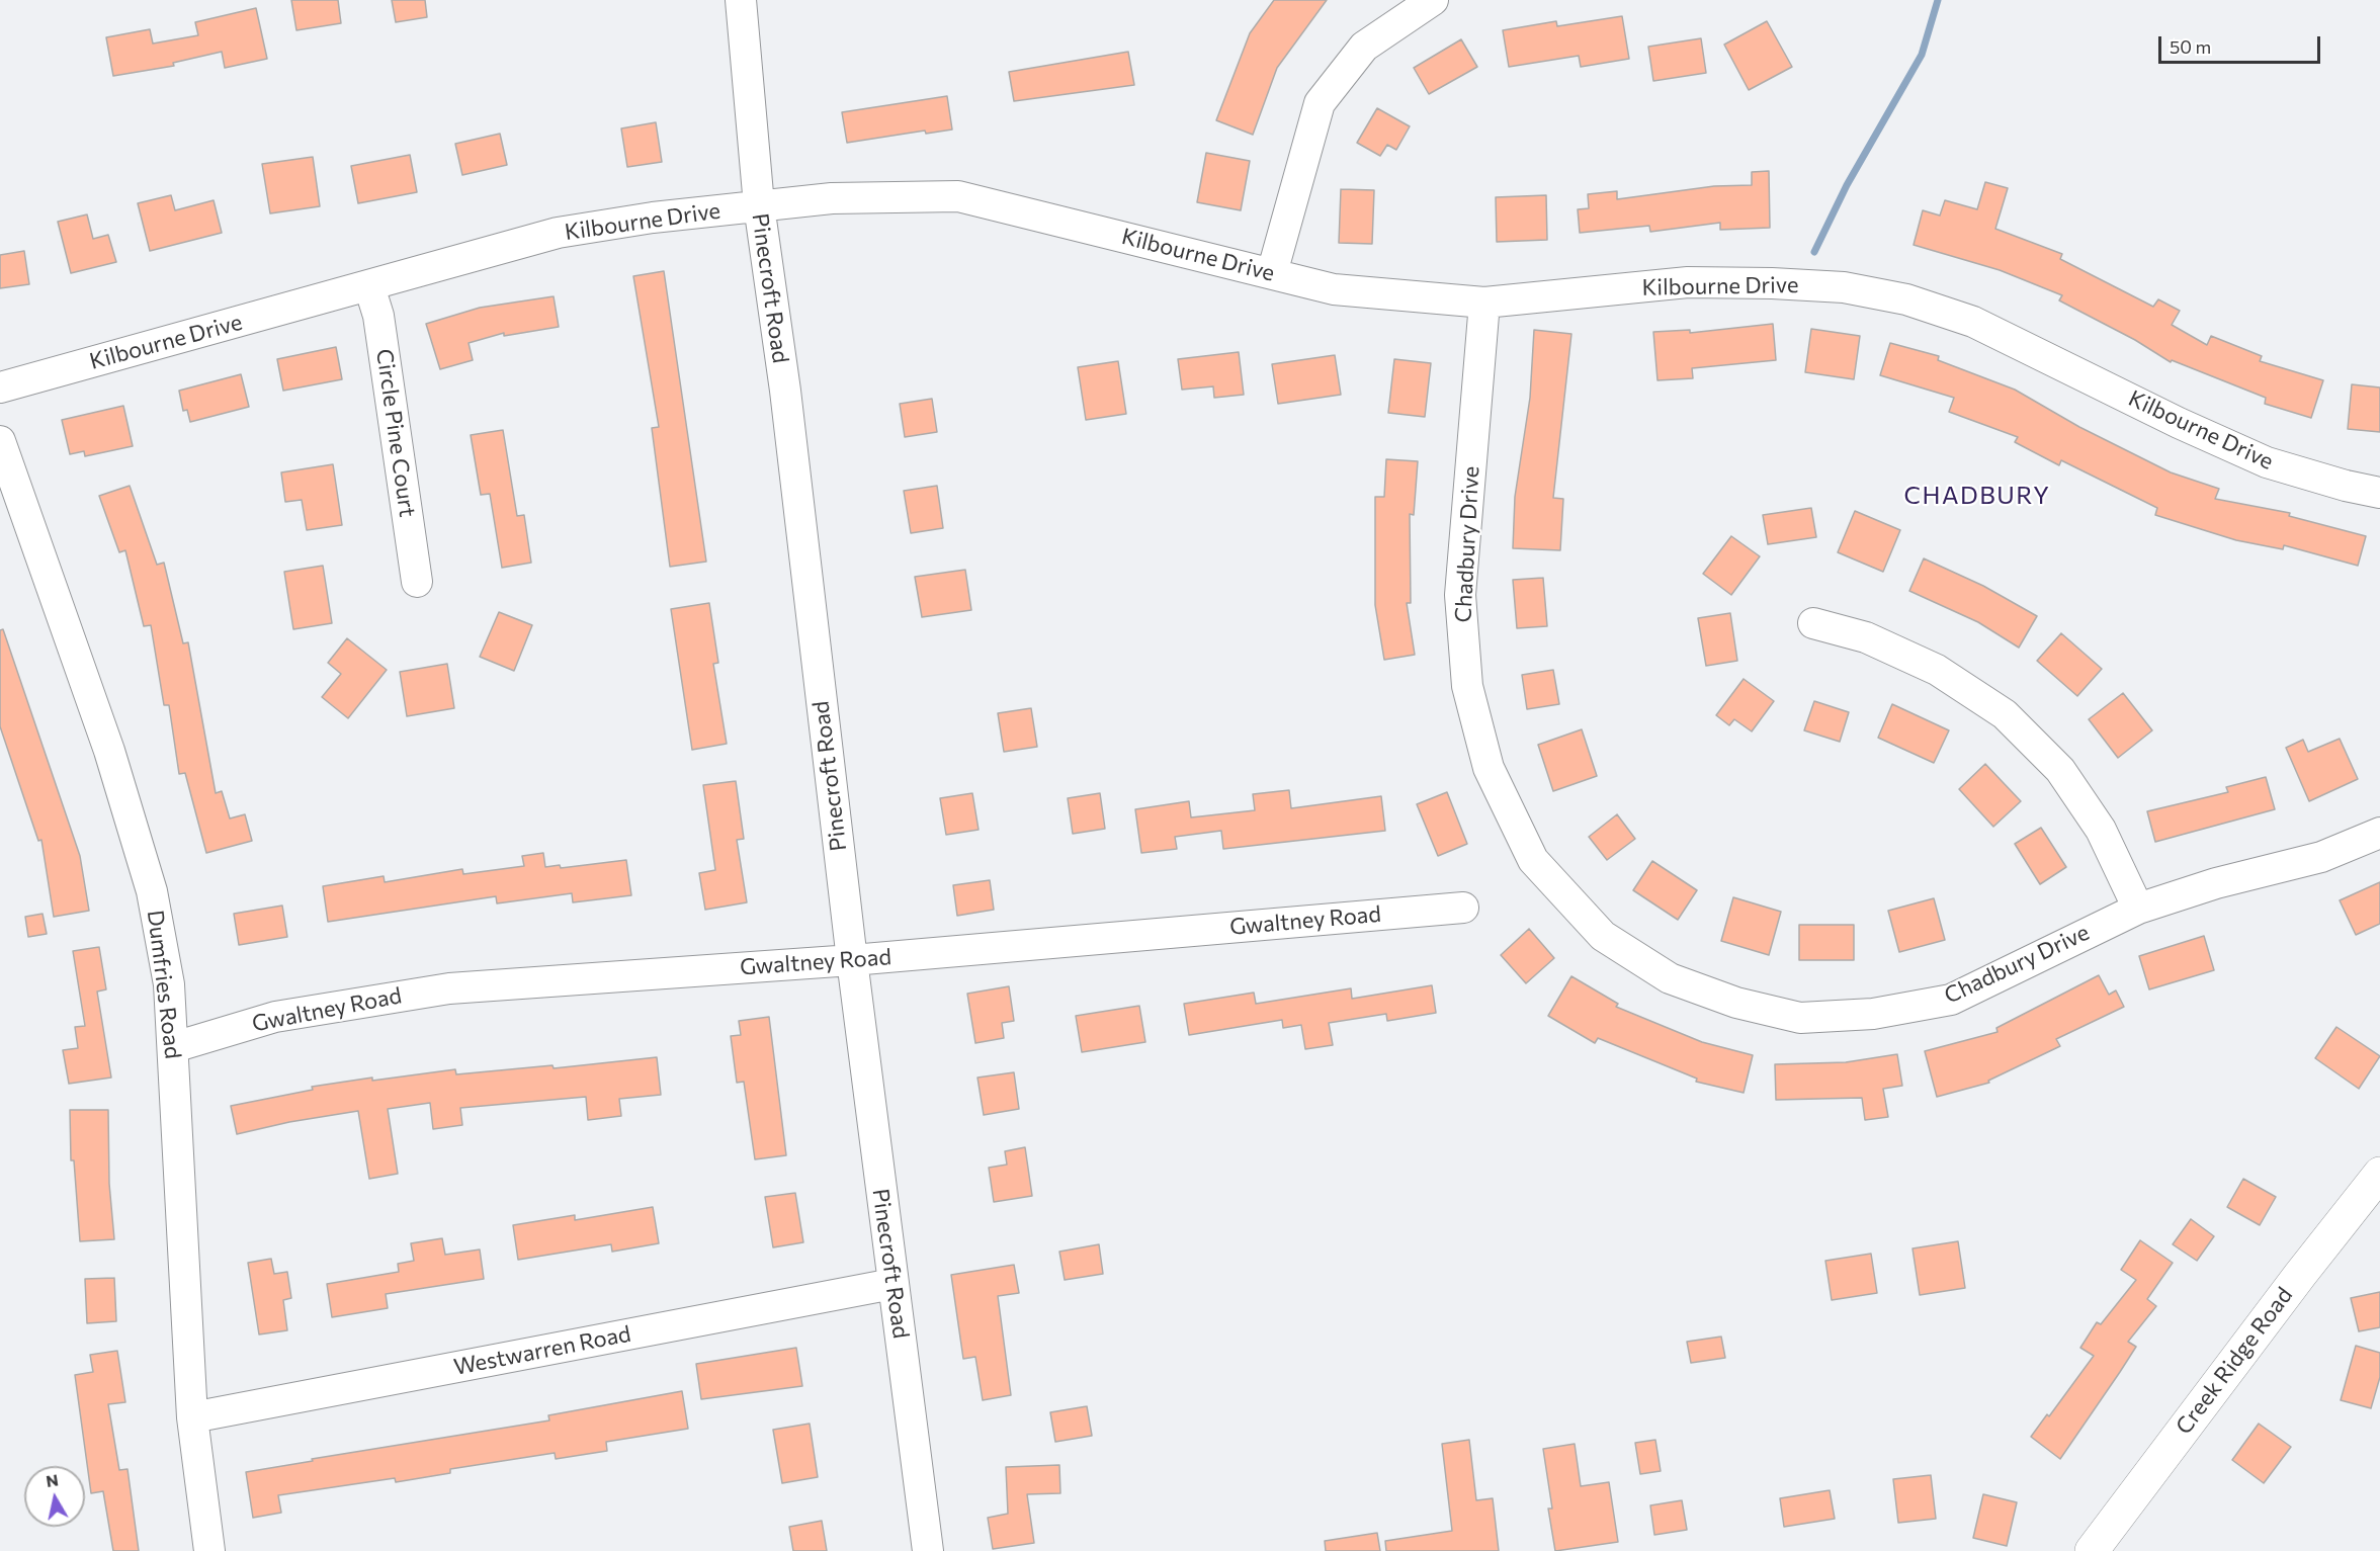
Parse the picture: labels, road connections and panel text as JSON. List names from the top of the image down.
{
  "streets": {
    "main road": ["Creek Ridge Road"],
    "street": [
      "Kilbourne Drive",
      "Pinecroft Road",
      "Circle Pine Court",
      "Chadbury Drive",
      "Gwaltney Road",
      "Dumfries Road",
      "Westwarren Road"
    ]
  },
  "crossings": [
    ["Kilbourne Drive", "Pinecroft Road"],
    ["Kilbourne Drive", "Circle Pine Court"],
    ["Kilbourne Drive", "Chadbury Drive"],
    ["Pinecroft Road", "Gwaltney Road"],
    ["Pinecroft Road", "Westwarren Road"],
    ["Gwaltney Road", "Dumfries Road"],
    ["Dumfries Road", "Westwarren Road"]
  ],
  "districts": ["CHADBURY"],
  "scale_bar": "50 m",
  "north": "top"
}
